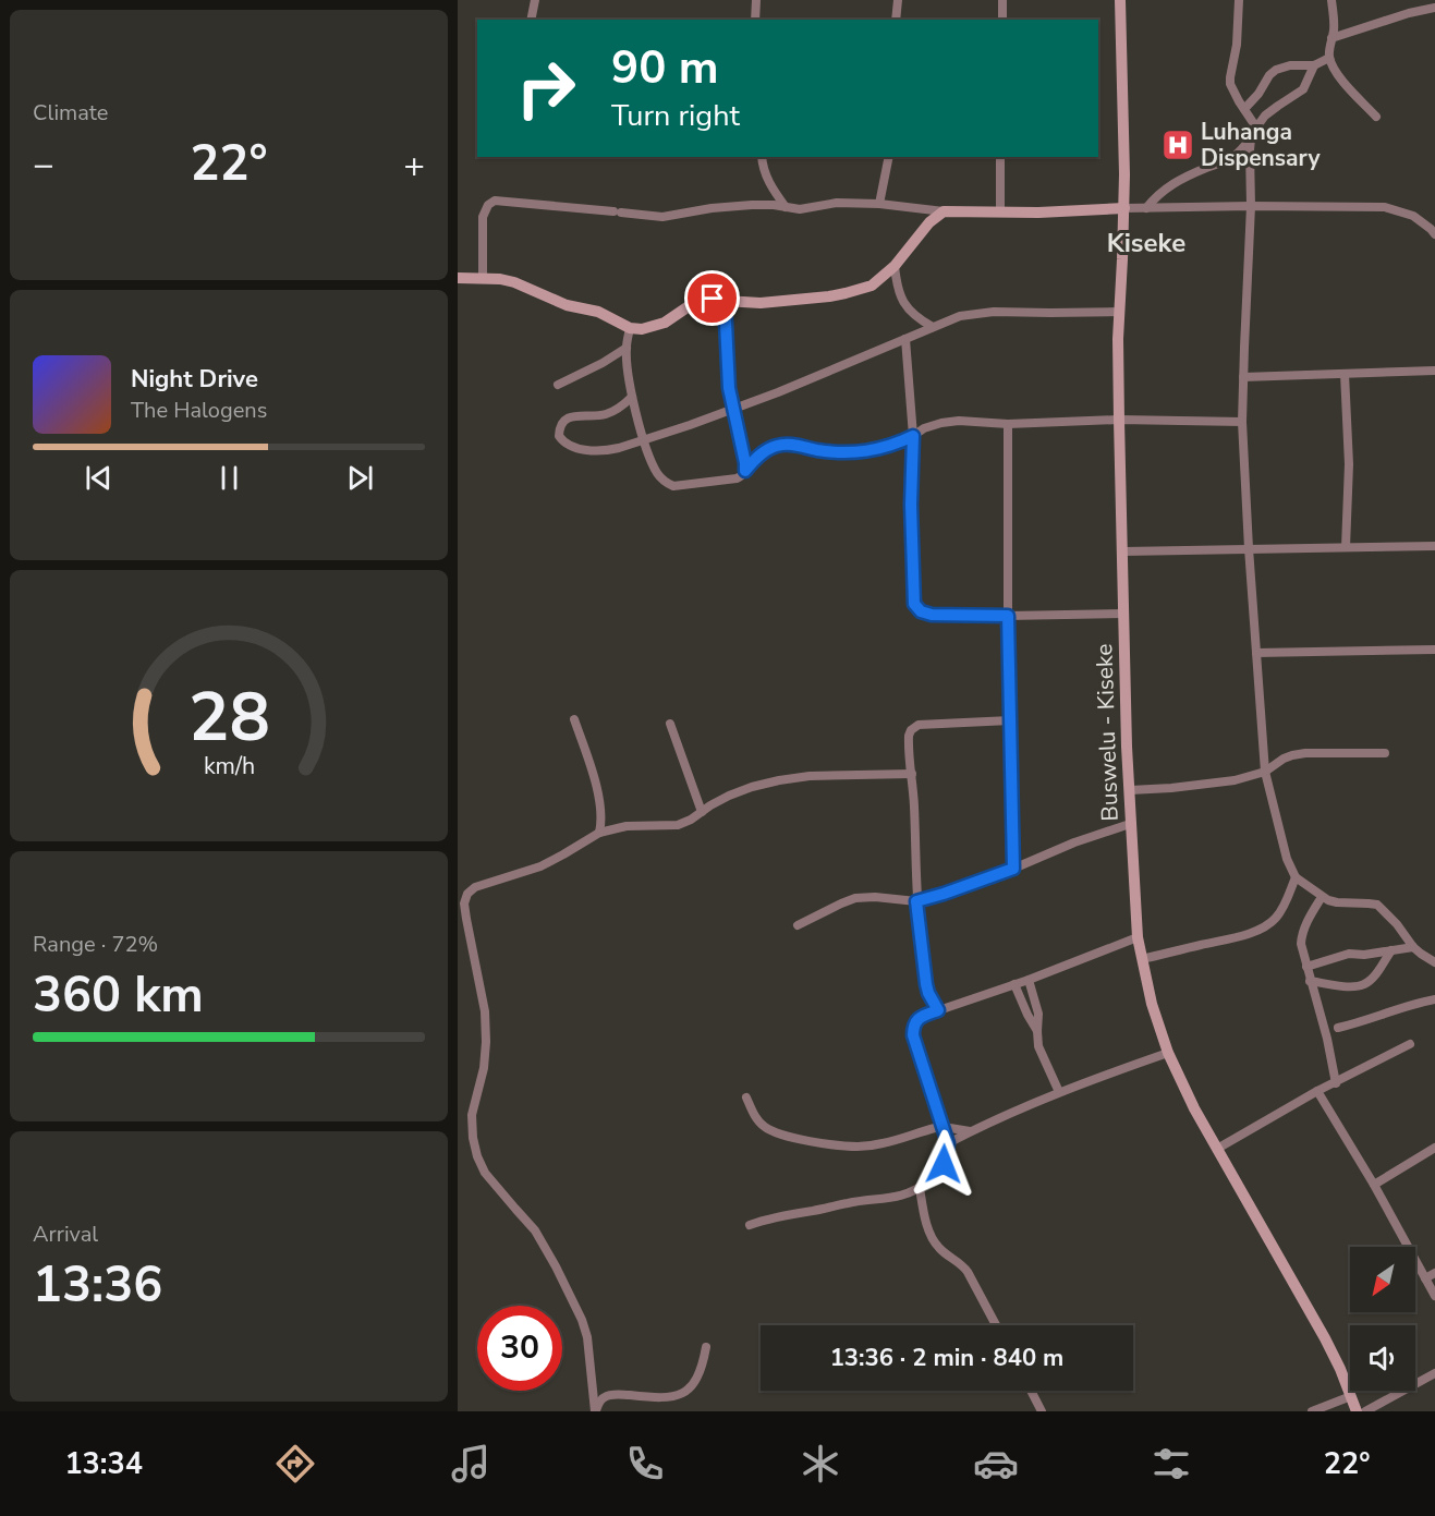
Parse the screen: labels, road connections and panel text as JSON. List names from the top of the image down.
{
  "streets": {
    "main road": ["Buswelu - Kiseke"]
  },
  "districts": ["Kiseke"],
  "places": {
    "hospital": ["Luhanga Dispensary"]
  },
  "north": "bottom left",
  "page": {
    "tile": [
      "Climate",
      ["Range · 72%", "360 km"],
      ["Arrival", "13:36"]
    ],
    "turn": ["90 m", "Turn right"],
    "heat": ["−", "22°", "+"],
    "song": ["Night Drive", "The Halogens"],
    "limit": "30",
    "trip": "13:36 · 2 min · 840 m",
    "tabs": ["13:34", "22°"],
    "gauge": ["28", "km/h"]
  }
}
